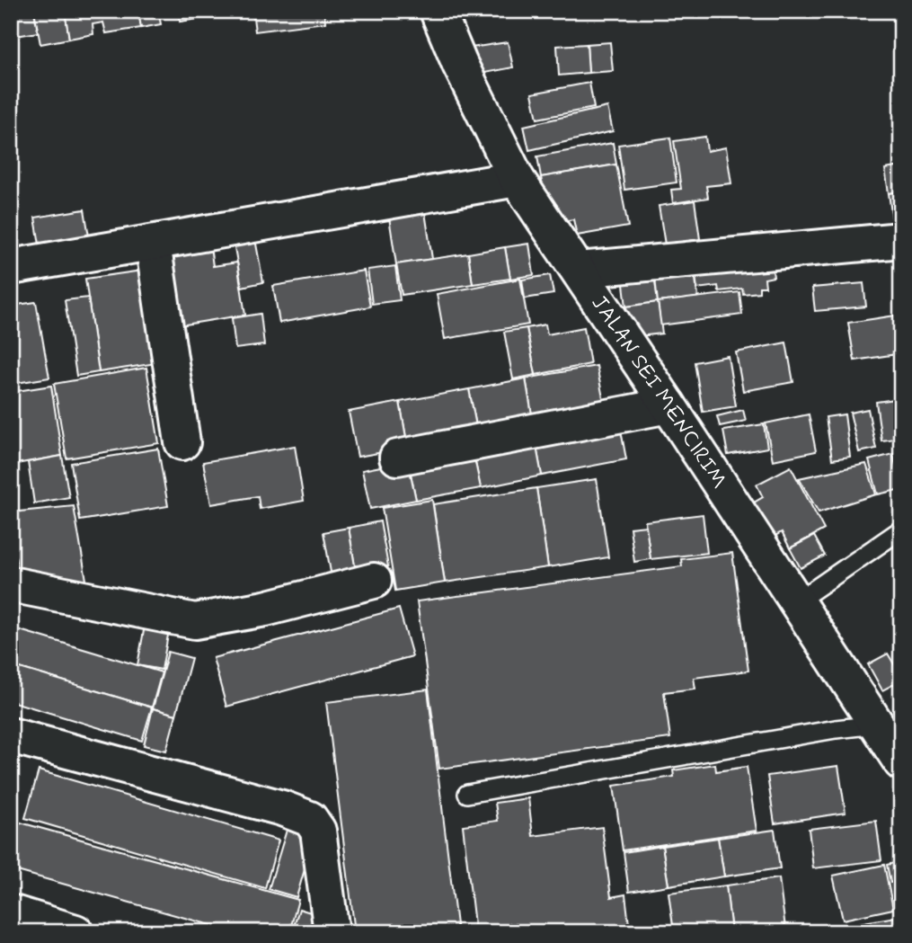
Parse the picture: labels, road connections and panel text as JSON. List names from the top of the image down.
{
  "streets": {
    "street": ["JALAN SEI MENCIRIM"]
  }
}
